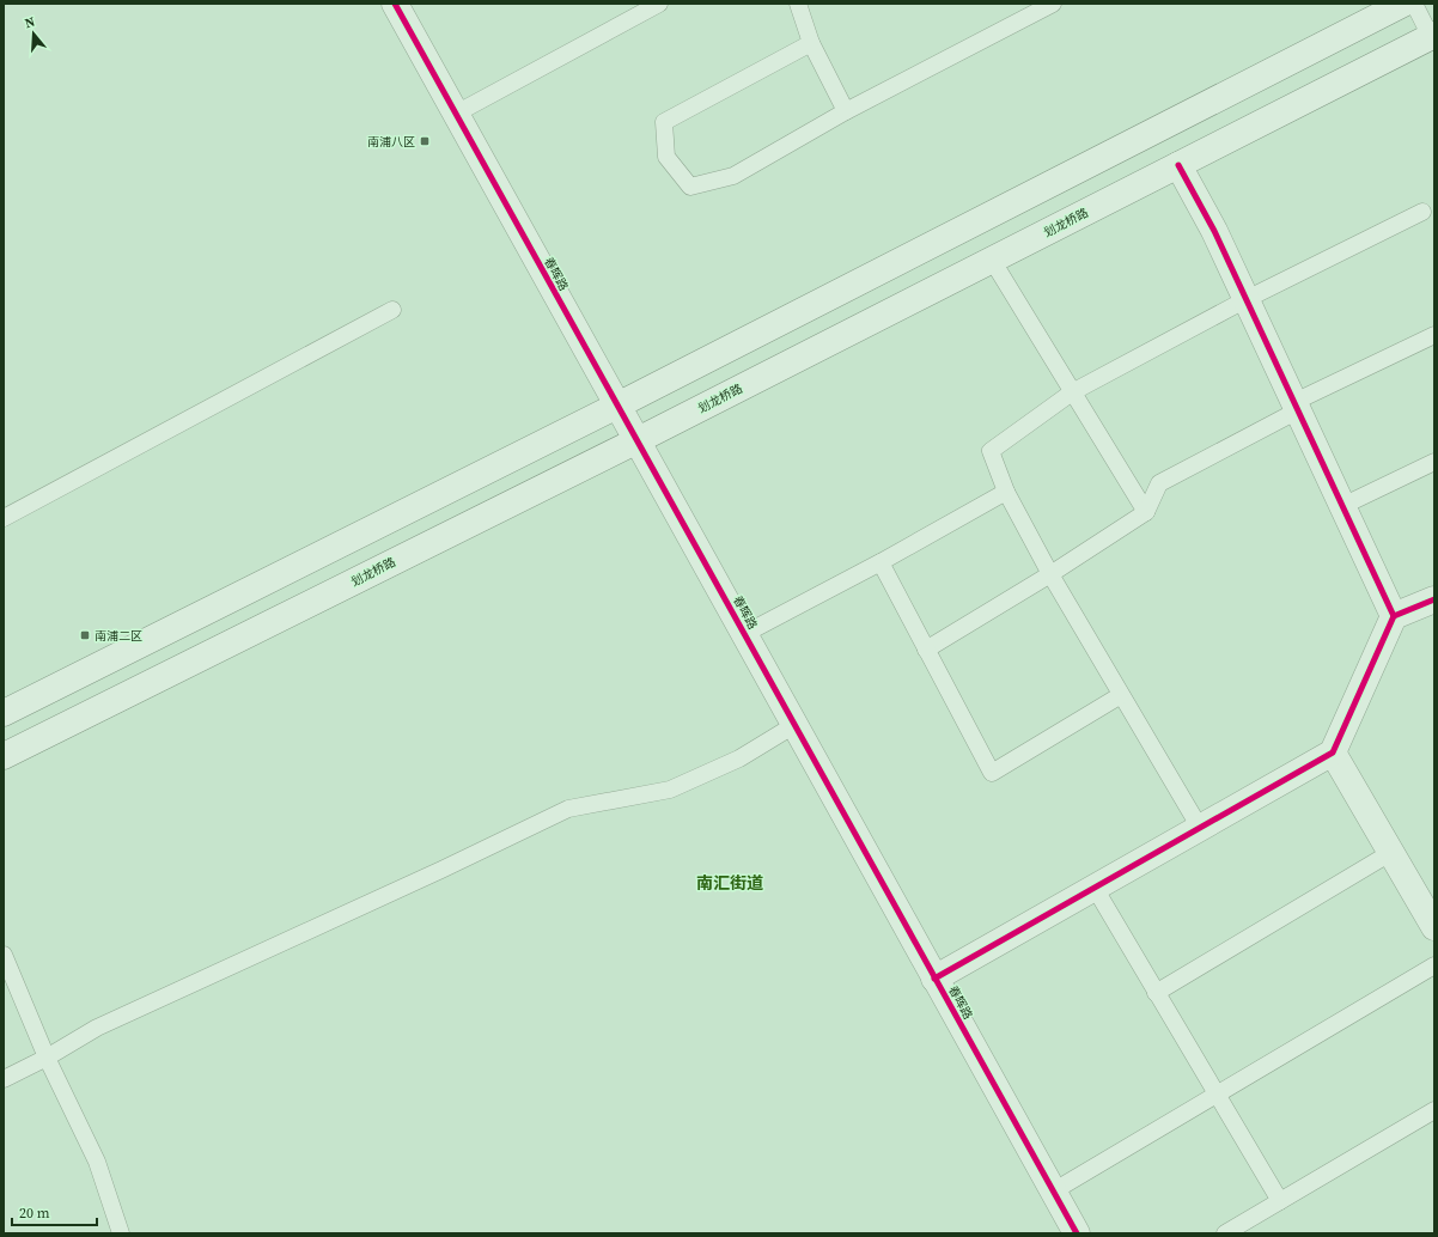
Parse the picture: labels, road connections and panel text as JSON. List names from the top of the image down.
{
  "streets": {
    "main road": ["划龙桥路", "春晖路"]
  },
  "crossings": [
    ["划龙桥路", "春晖路"]
  ],
  "districts": ["南汇街道"],
  "places": {
    "transit": ["南浦八区", "南浦二区"]
  },
  "scale_bar": "20 m",
  "north": "top"
}
